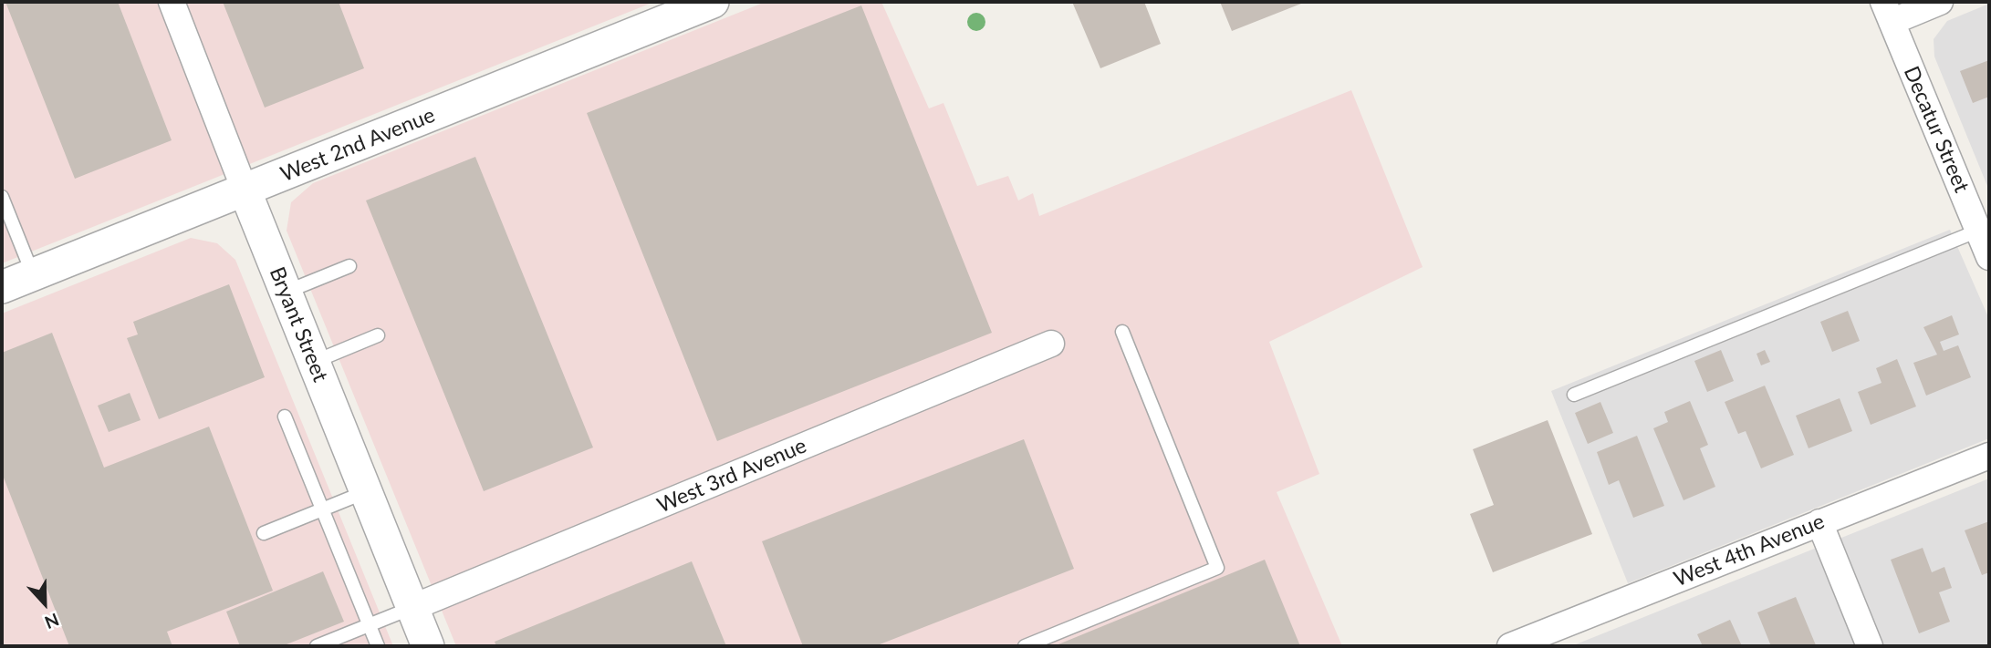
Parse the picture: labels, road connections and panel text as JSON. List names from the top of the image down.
{
  "streets": {
    "street": [
      "Decatur Street",
      "West 2nd Avenue",
      "Bryant Street",
      "West 3rd Avenue",
      "West 4th Avenue"
    ]
  },
  "crossings": [
    ["West 2nd Avenue", "Bryant Street"],
    ["Bryant Street", "West 3rd Avenue"]
  ],
  "north": "bottom"
}
